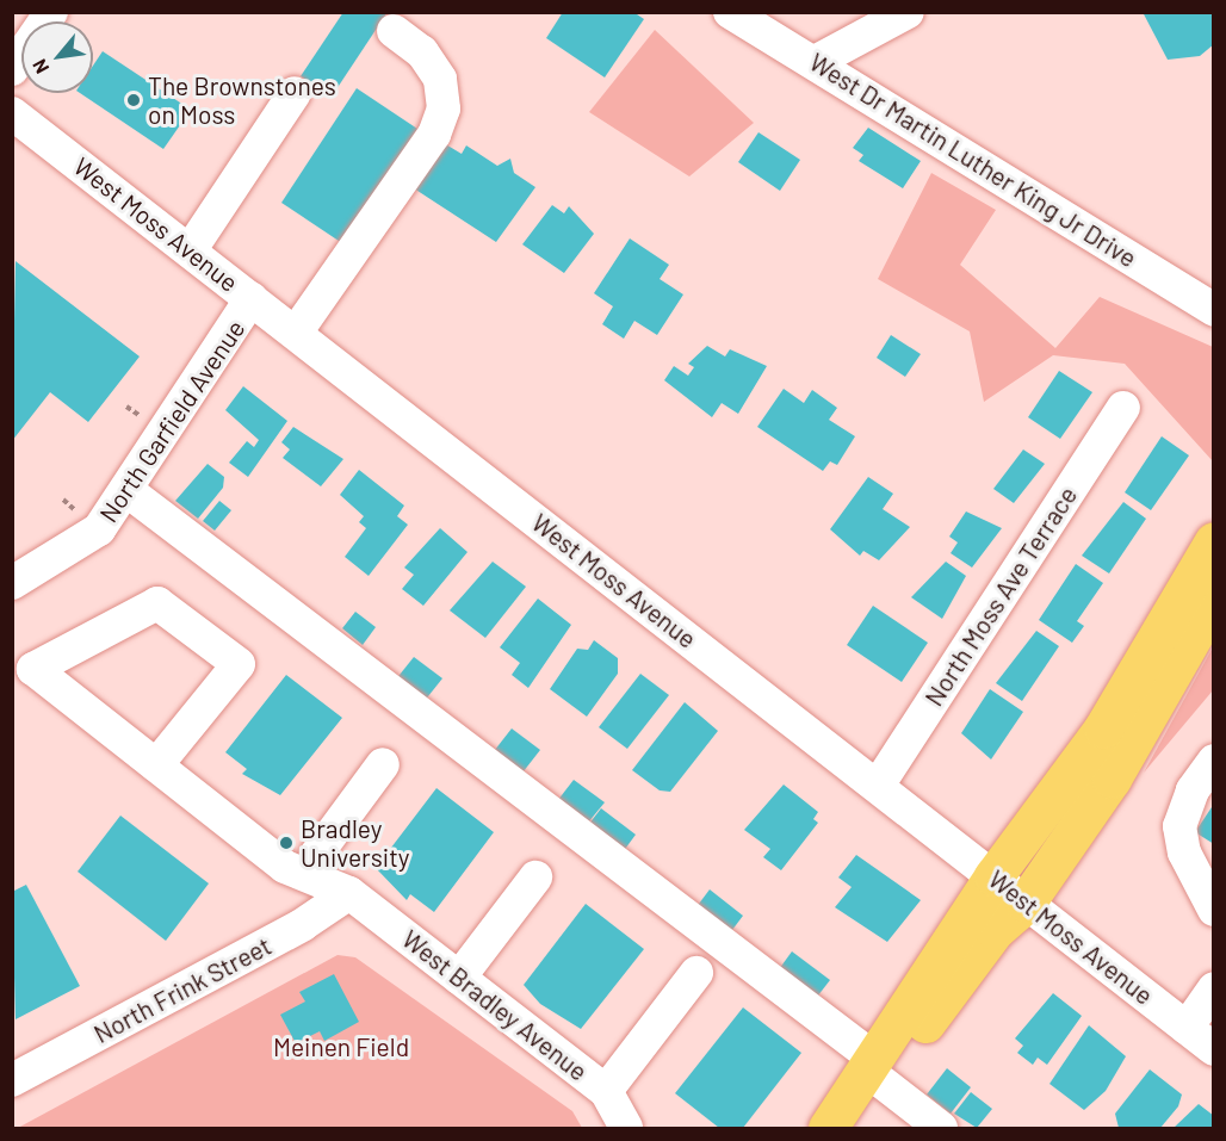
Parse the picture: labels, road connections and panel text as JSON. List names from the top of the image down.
{
  "streets": {
    "street": [
      "West Dr Martin Luther King Jr Drive",
      "West Moss Avenue",
      "North Garfield Avenue",
      "North Moss Ave Terrace",
      "North Frink Street",
      "West Bradley Avenue"
    ]
  },
  "crossings": [
    ["West Moss Avenue", "North Garfield Avenue"],
    ["West Moss Avenue", "North Moss Ave Terrace"],
    ["North Frink Street", "West Bradley Avenue"]
  ],
  "parks": ["Meinen Field"],
  "places": ["The Brownstones on Moss", "Bradley University"],
  "north": "bottom left"
}
